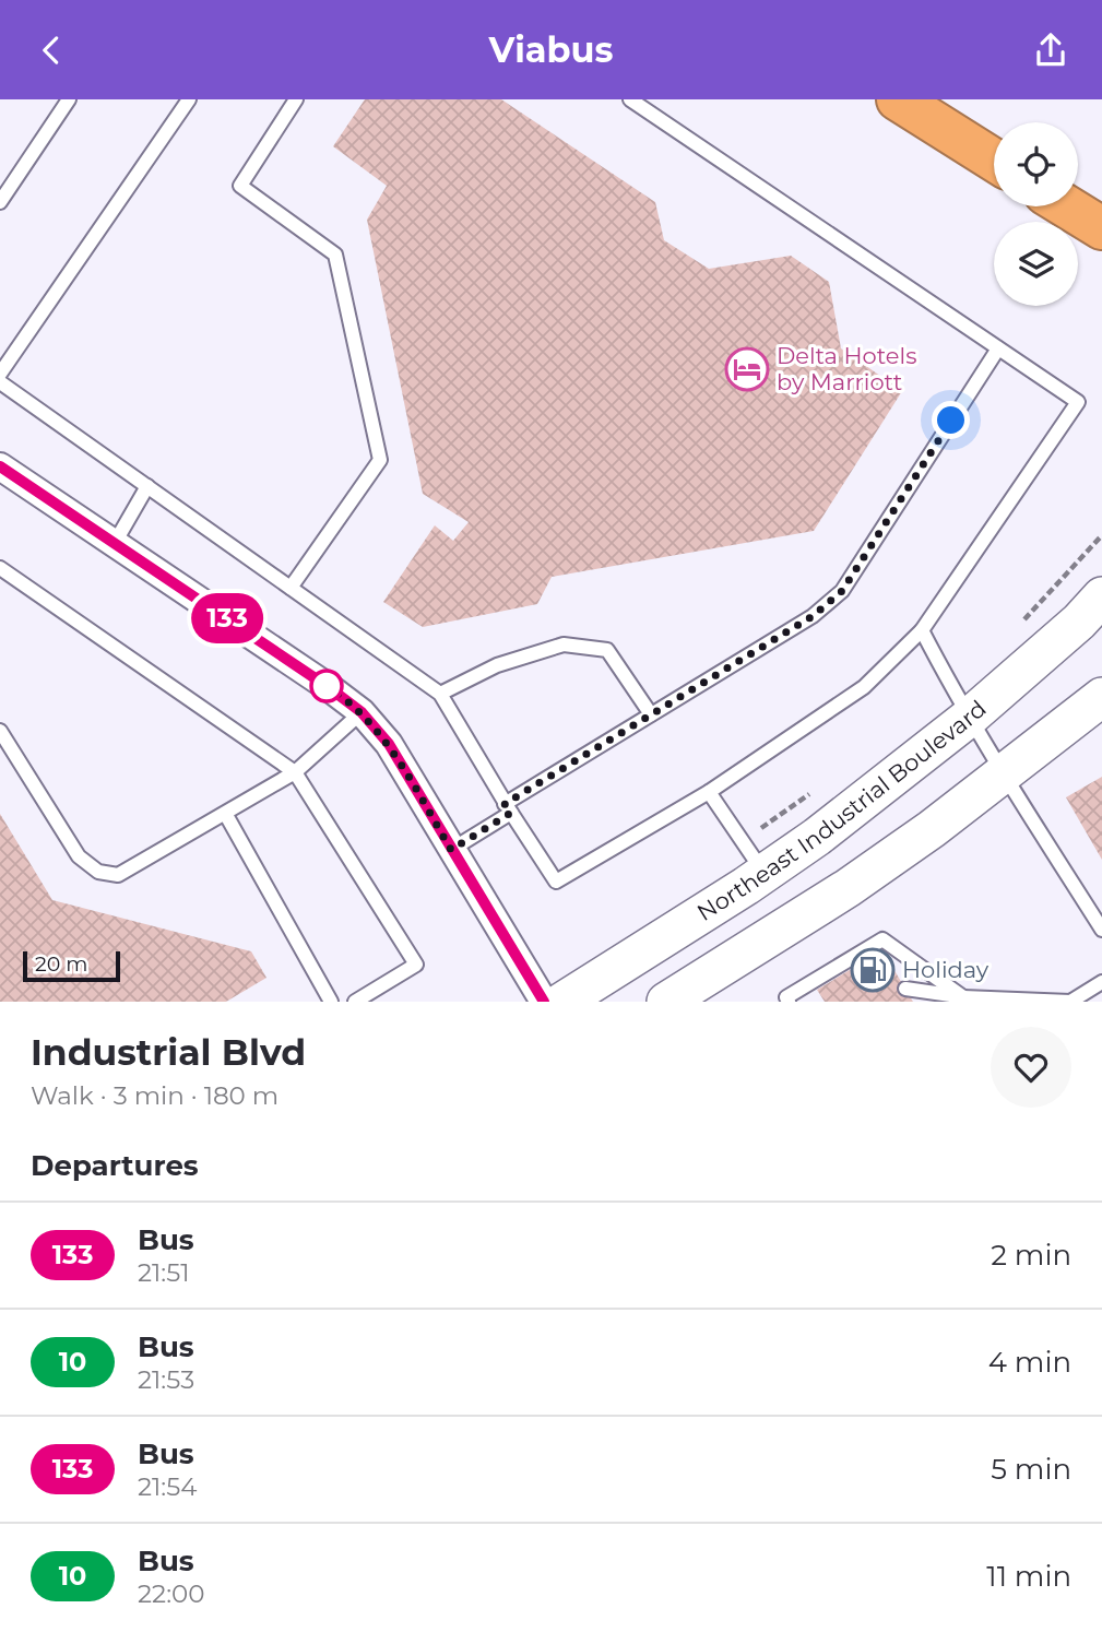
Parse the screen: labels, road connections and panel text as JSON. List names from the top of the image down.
{
  "streets": {
    "main road": ["Northeast Industrial Boulevard"]
  },
  "places": {
    "hotel": ["Delta Hotels by Marriott"],
    "fuel station": ["Holiday"]
  },
  "lines": ["bus line 133"],
  "scale_bar": "20 m",
  "page": {
    "header": "Viabus",
    "on_map": "133",
    "scale": "20 m",
    "heading": [
      ["Industrial Blvd", "Walk · 3 min · 180 m"],
      "Departures"
    ],
    "list": [
      {
        "mark": "133",
        "name": "Bus",
        "note": "21:51",
        "value": "2 min"
      },
      {
        "mark": "10",
        "name": "Bus",
        "note": "21:53",
        "value": "4 min"
      },
      {
        "mark": "133",
        "name": "Bus",
        "note": "21:54",
        "value": "5 min"
      },
      {
        "mark": "10",
        "name": "Bus",
        "note": "22:00",
        "value": "11 min"
      }
    ]
  }
}
